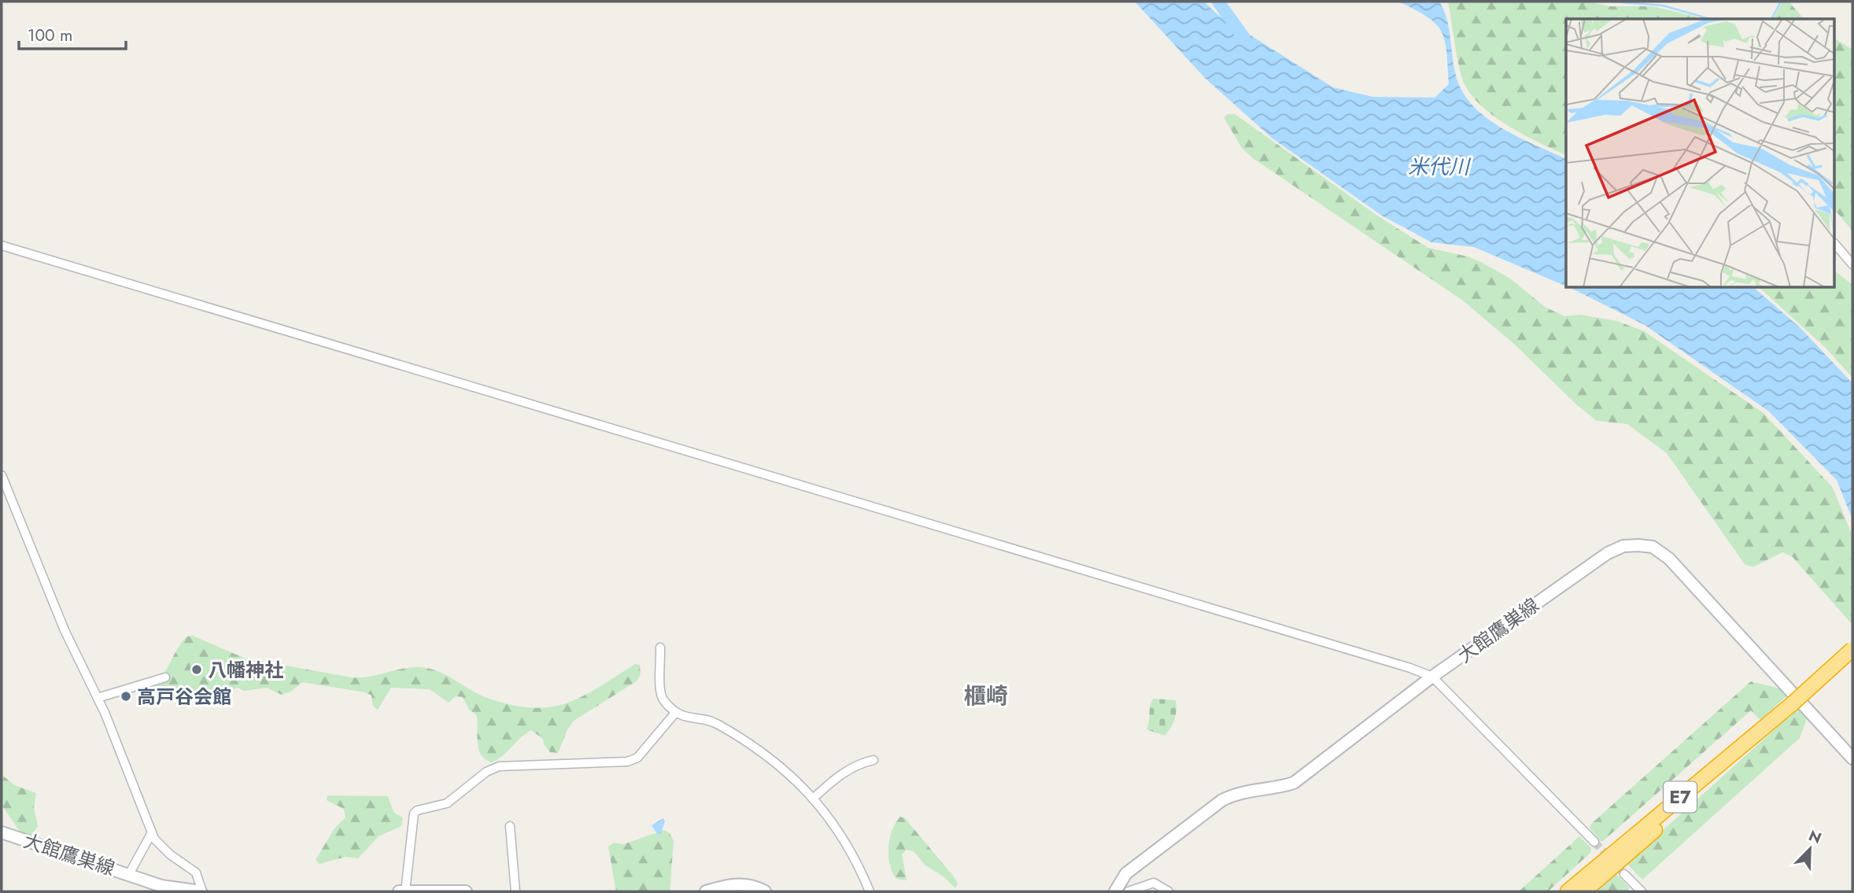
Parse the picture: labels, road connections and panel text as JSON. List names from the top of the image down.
{
  "streets": {
    "highway": ["E7"],
    "main road": ["大館鷹巣線"]
  },
  "districts": ["櫃崎"],
  "water": ["米代川"],
  "places": ["八幡神社", "高戸谷会館"],
  "scale_bar": "100 m",
  "north": "top right"
}
